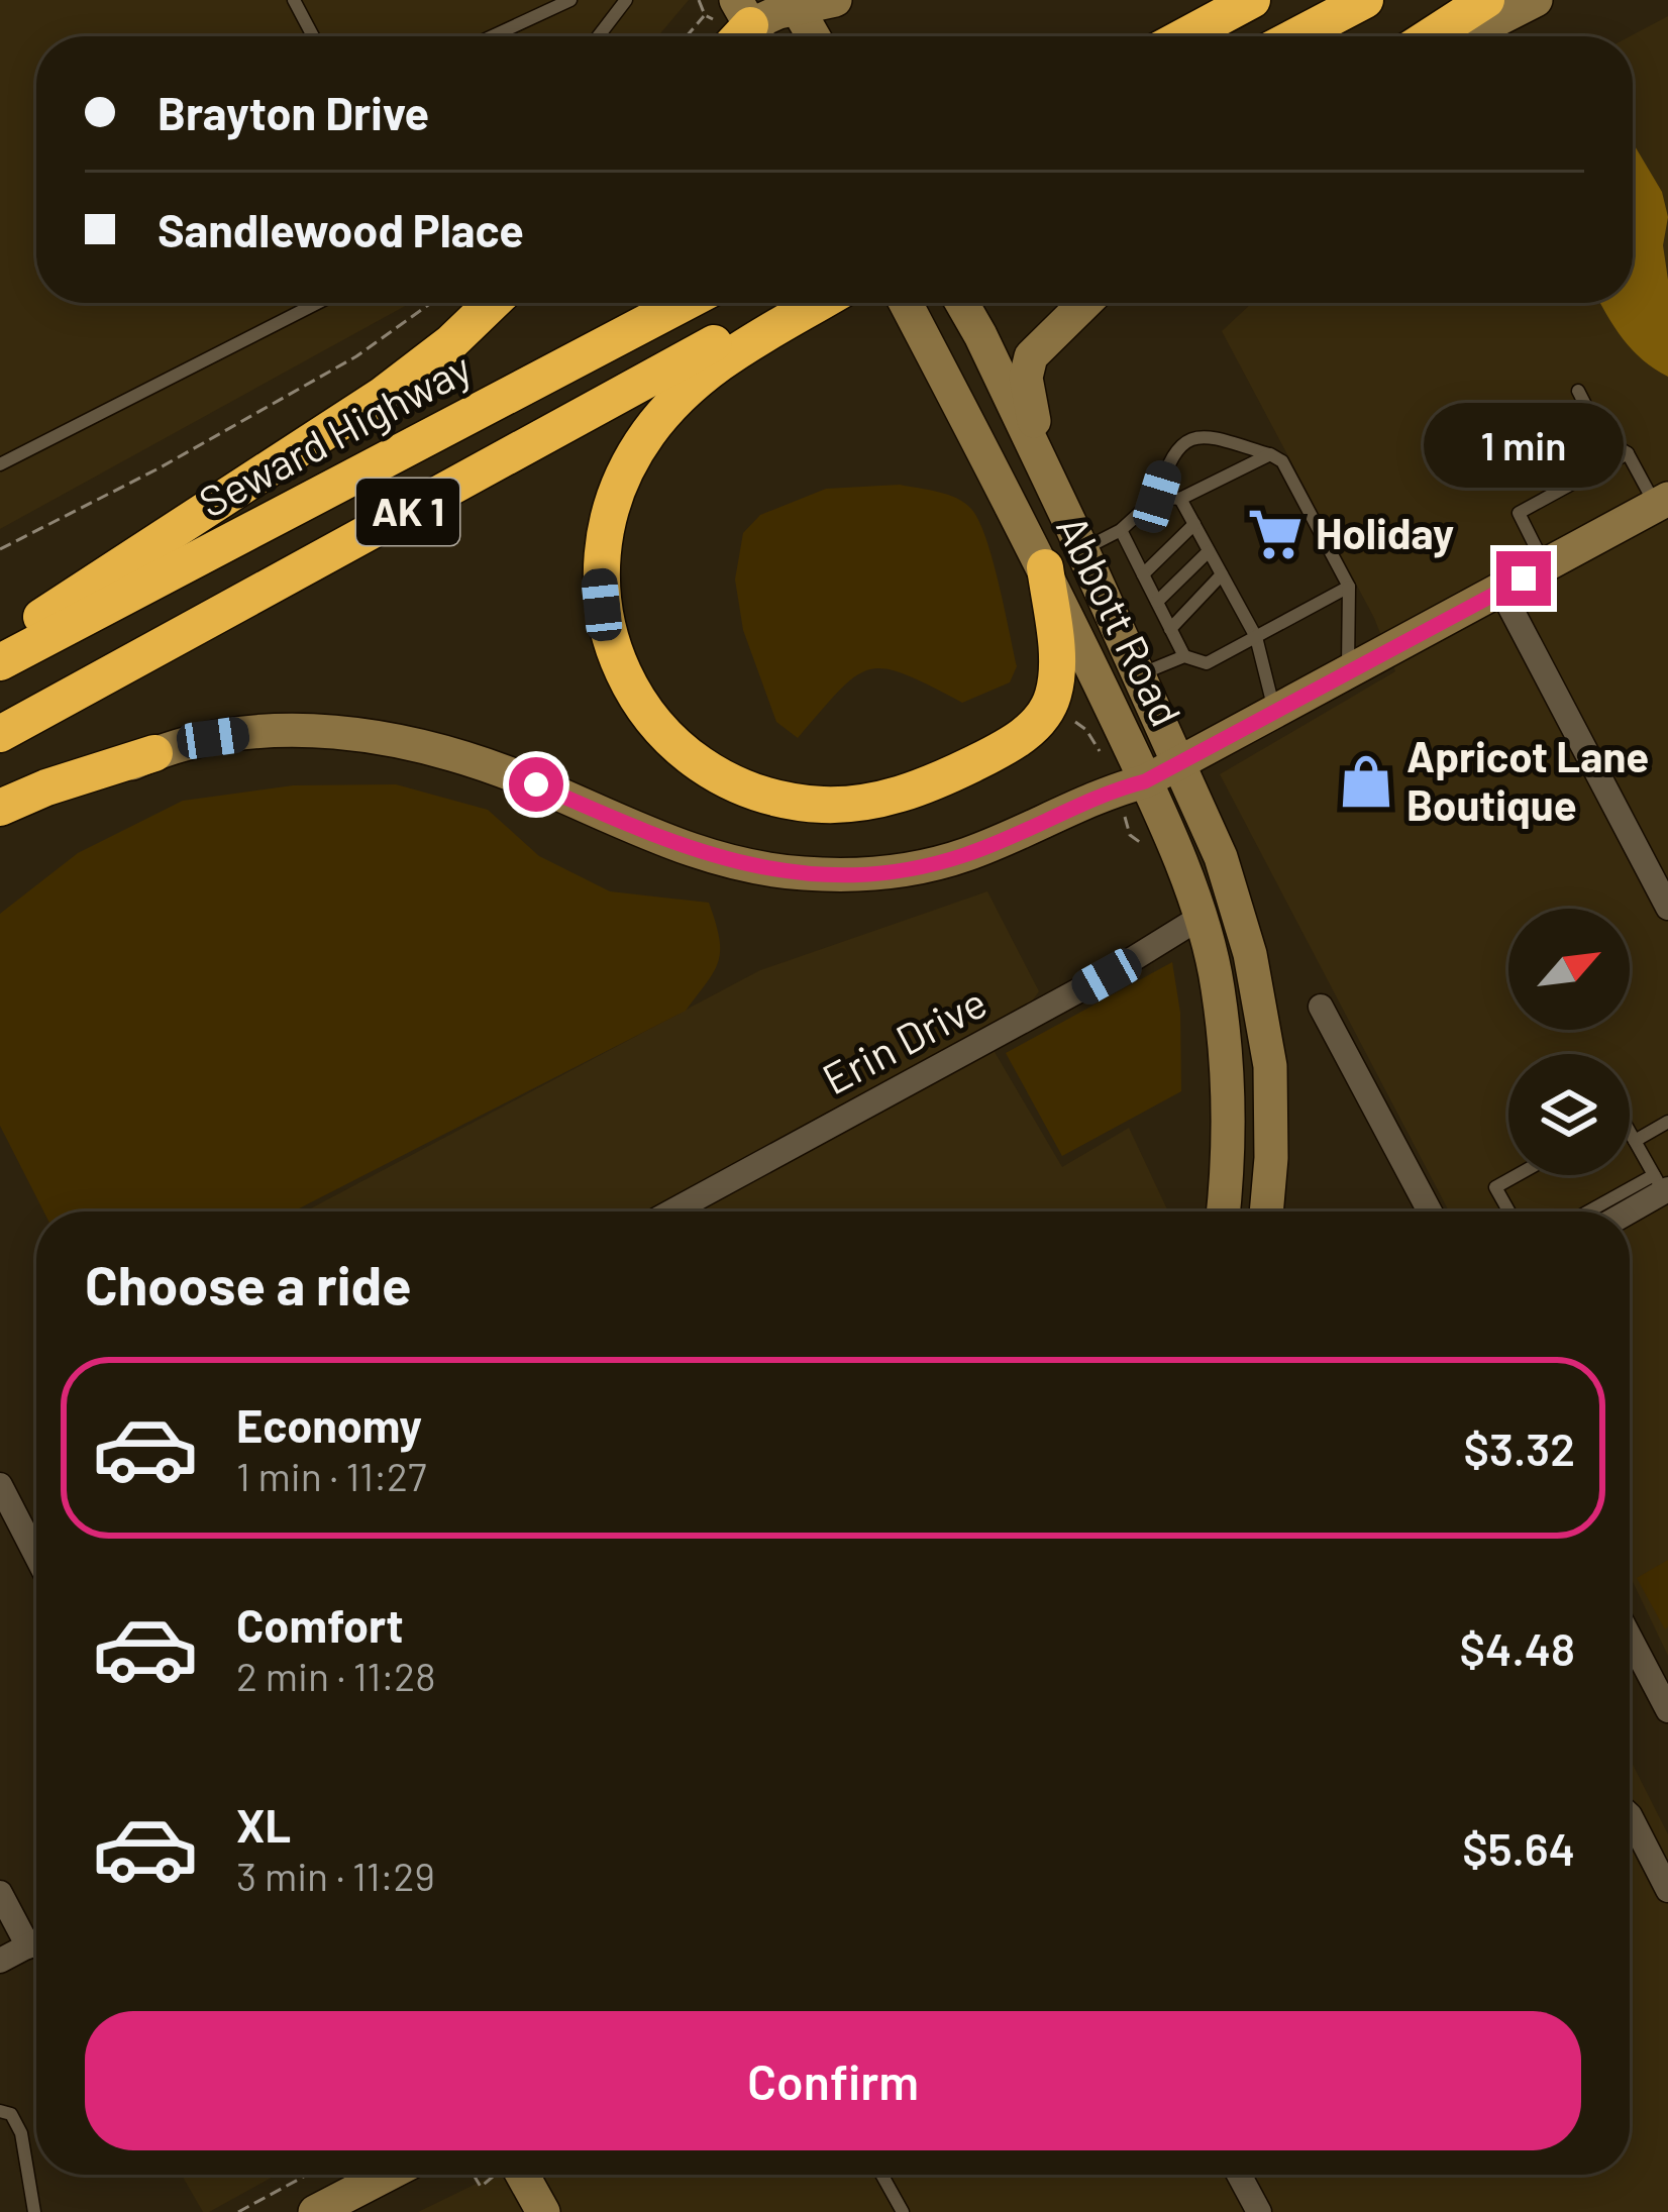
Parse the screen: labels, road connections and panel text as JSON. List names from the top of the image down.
{
  "streets": {
    "highway": ["Seward Highway", "AK 1"],
    "main road": ["Abbott Road"],
    "street": ["Erin Drive"]
  },
  "crossings": [
    ["Abbott Road", "Erin Drive"]
  ],
  "places": {
    "supermarket": ["Holiday"],
    "shop": ["Apricot Lane Boutique"]
  },
  "north": "top right",
  "page": {
    "banner": ["Brayton Drive", "Sandlewood Place"],
    "bubble": "1 min",
    "heading": "Choose a ride",
    "list": [
      {
        "name": "Economy",
        "note": "1 min · 11:27",
        "value": "$3.32"
      },
      {
        "name": "Comfort",
        "note": "2 min · 11:28",
        "value": "$4.48"
      },
      {
        "name": "XL",
        "note": "3 min · 11:29",
        "value": "$5.64"
      }
    ],
    "buttons": "Confirm"
  }
}
